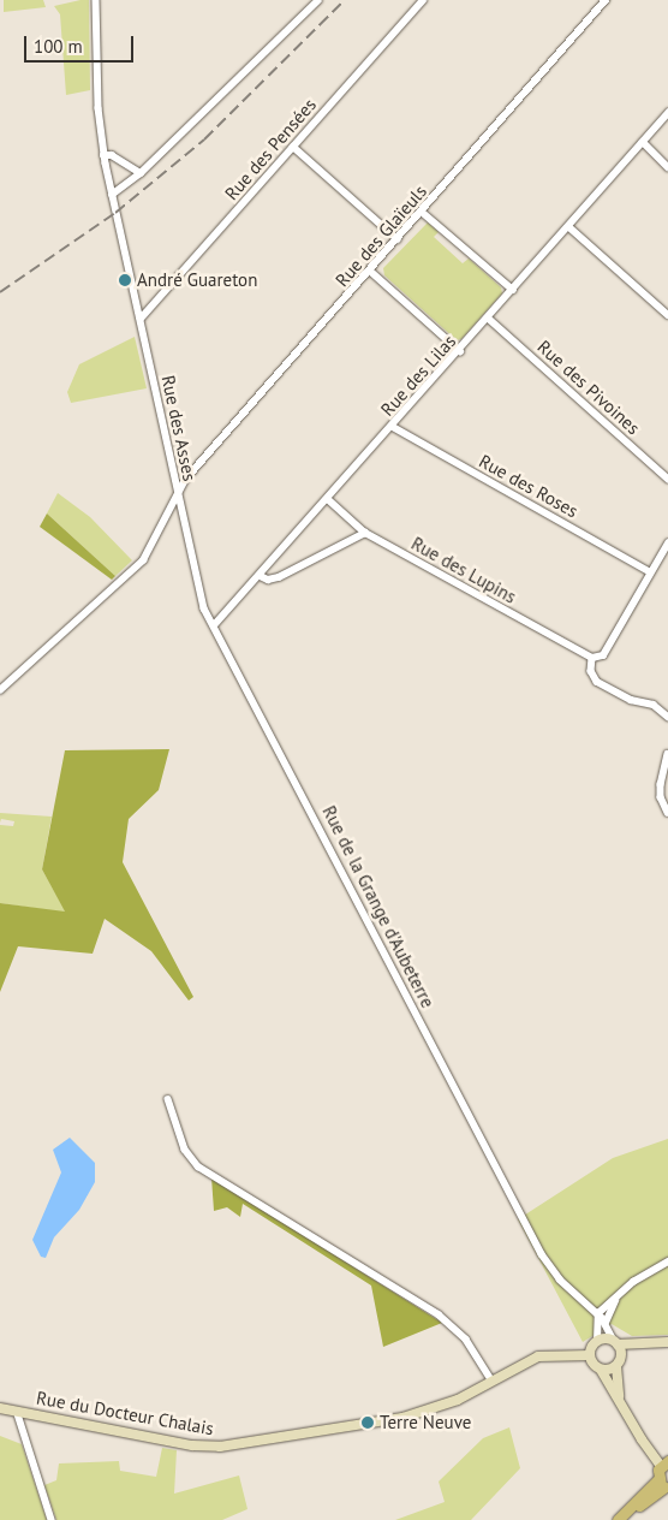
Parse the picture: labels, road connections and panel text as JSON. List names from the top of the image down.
{
  "streets": {
    "main road": ["Rue du Docteur Chalais"],
    "street": [
      "Rue des Pensées",
      "Rue des Glaïeuls",
      "Rue des Lilas",
      "Rue des Pivoines",
      "Rue des Asses",
      "Rue des Roses",
      "Rue des Lupins",
      "Rue de la Grange d'Aubeterre"
    ]
  },
  "crossings": [
    ["Rue des Pensées", "Rue des Asses"],
    ["Rue des Glaïeuls", "Rue des Asses"],
    ["Rue des Glaïeuls", "Rue de la Grange d'Aubeterre"],
    ["Rue des Lilas", "Rue des Pivoines"],
    ["Rue des Lilas", "Rue des Roses"],
    ["Rue des Lilas", "Rue des Lupins"],
    ["Rue des Lilas", "Rue de la Grange d'Aubeterre"],
    ["Rue des Asses", "Rue de la Grange d'Aubeterre"],
    ["Rue de la Grange d'Aubeterre", "Rue du Docteur Chalais"]
  ],
  "places": ["André Guareton", "Terre Neuve"],
  "scale_bar": "100 m"
}
